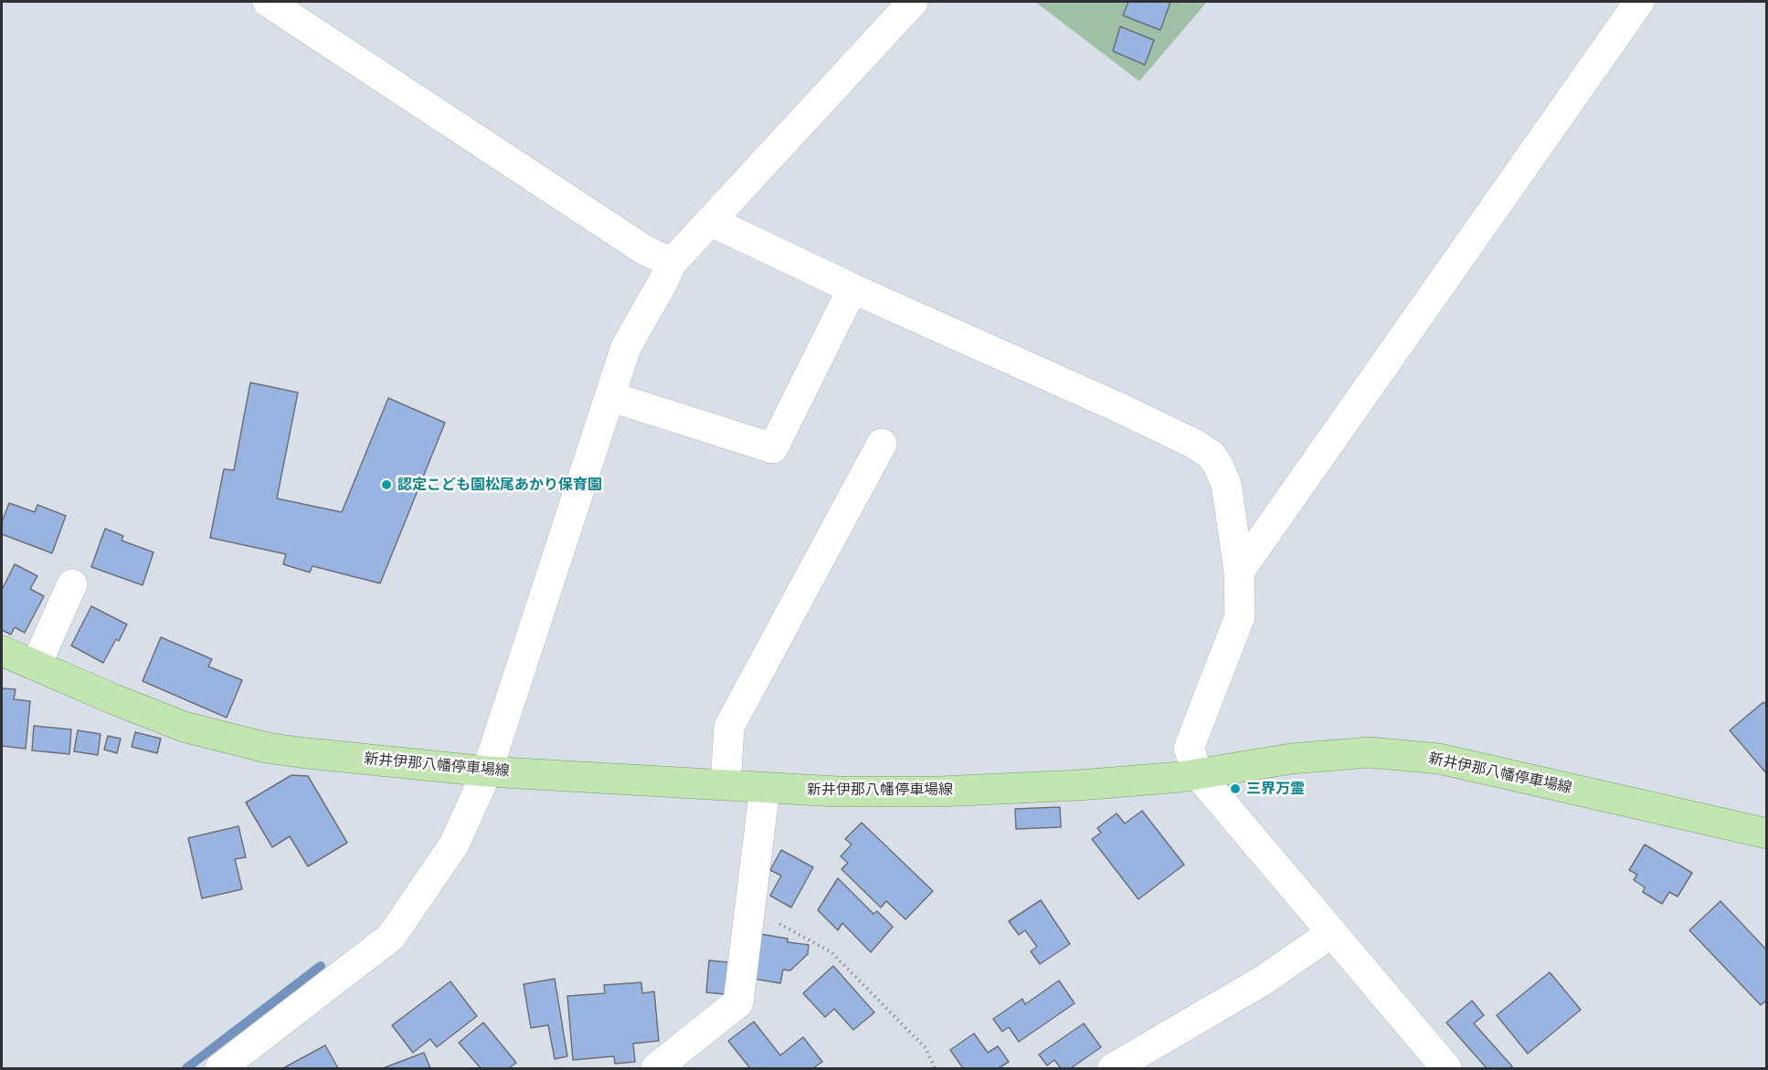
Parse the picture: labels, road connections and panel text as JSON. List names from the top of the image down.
{
  "streets": {
    "main road": ["新井伊那八幡停車場線"]
  },
  "places": ["認定こども園松尾あかり保育園", "三界万霊"]
}
